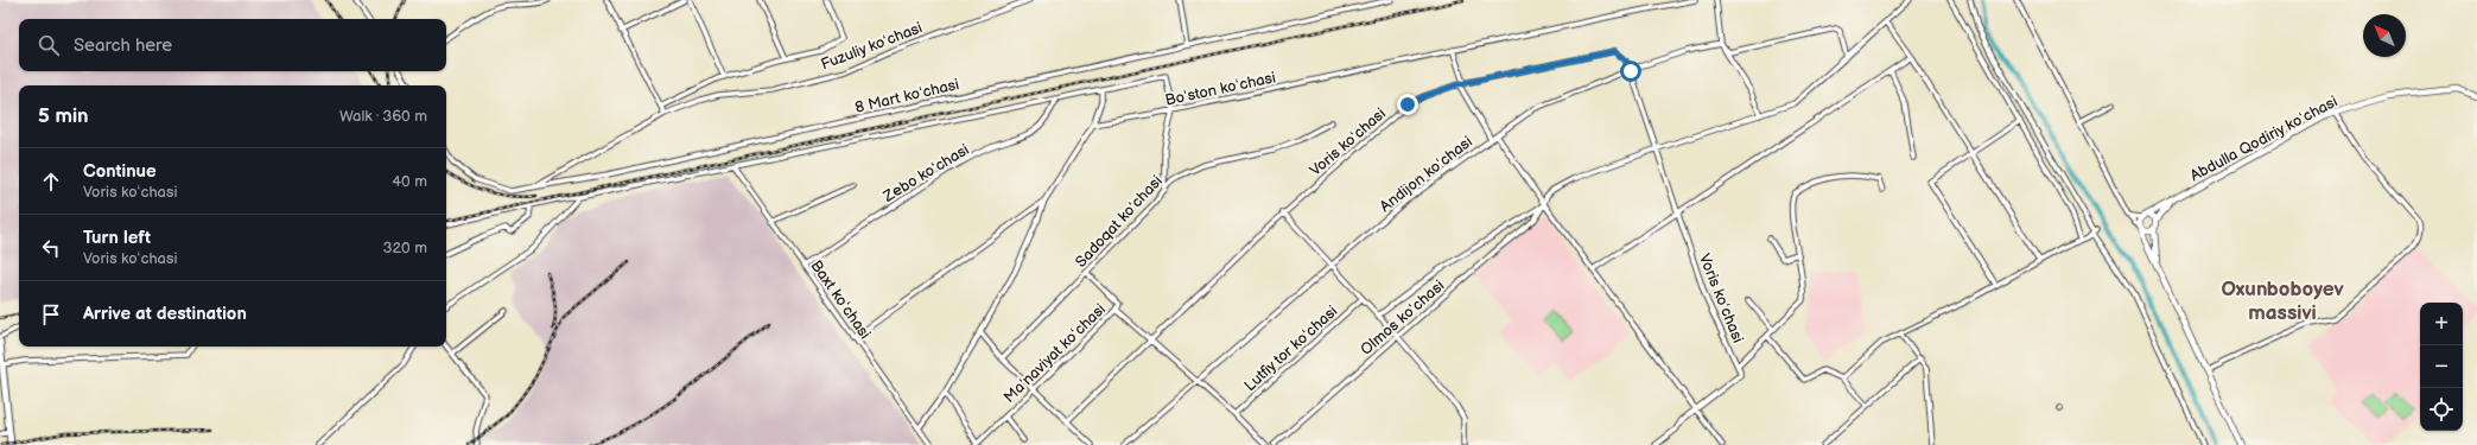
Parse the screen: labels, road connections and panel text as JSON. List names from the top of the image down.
{
  "streets": {
    "street": [
      "Fuzuliy koʻchasi",
      "Boʻston koʻchasi",
      "8 Mart koʻchasi",
      "Abdulla Qodiriy koʻchasi",
      "Voris koʻchasi",
      "Zebo koʻchasi",
      "Andijon koʻchasi",
      "Sadoqat koʻchasi",
      "Baxt koʻchasi",
      "Olmos koʻchasi",
      "Lutfiy tor koʻchasi",
      "Maʻnaviyat koʻchasi"
    ]
  },
  "crossings": [
    ["Fuzuliy koʻchasi", "8 Mart koʻchasi"],
    ["Voris koʻchasi", "Andijon koʻchasi"],
    ["Voris koʻchasi", "Olmos koʻchasi"],
    ["Voris koʻchasi", "Maʻnaviyat koʻchasi"],
    ["Zebo koʻchasi", "Baxt koʻchasi"],
    ["Andijon koʻchasi", "Maʻnaviyat koʻchasi"],
    ["Lutfiy tor koʻchasi", "Maʻnaviyat koʻchasi"]
  ],
  "districts": ["Oxunboboyev massivi"],
  "north": "top left",
  "page": {
    "search": "Search here",
    "heading": ["5 min", "Walk · 360 m"],
    "list": [
      ["Continue", "Voris koʻchasi", "40 m"],
      ["Turn left", "Voris koʻchasi", "320 m"],
      "Arrive at destination"
    ],
    "map_buttons": ["+", "−"]
  }
}
